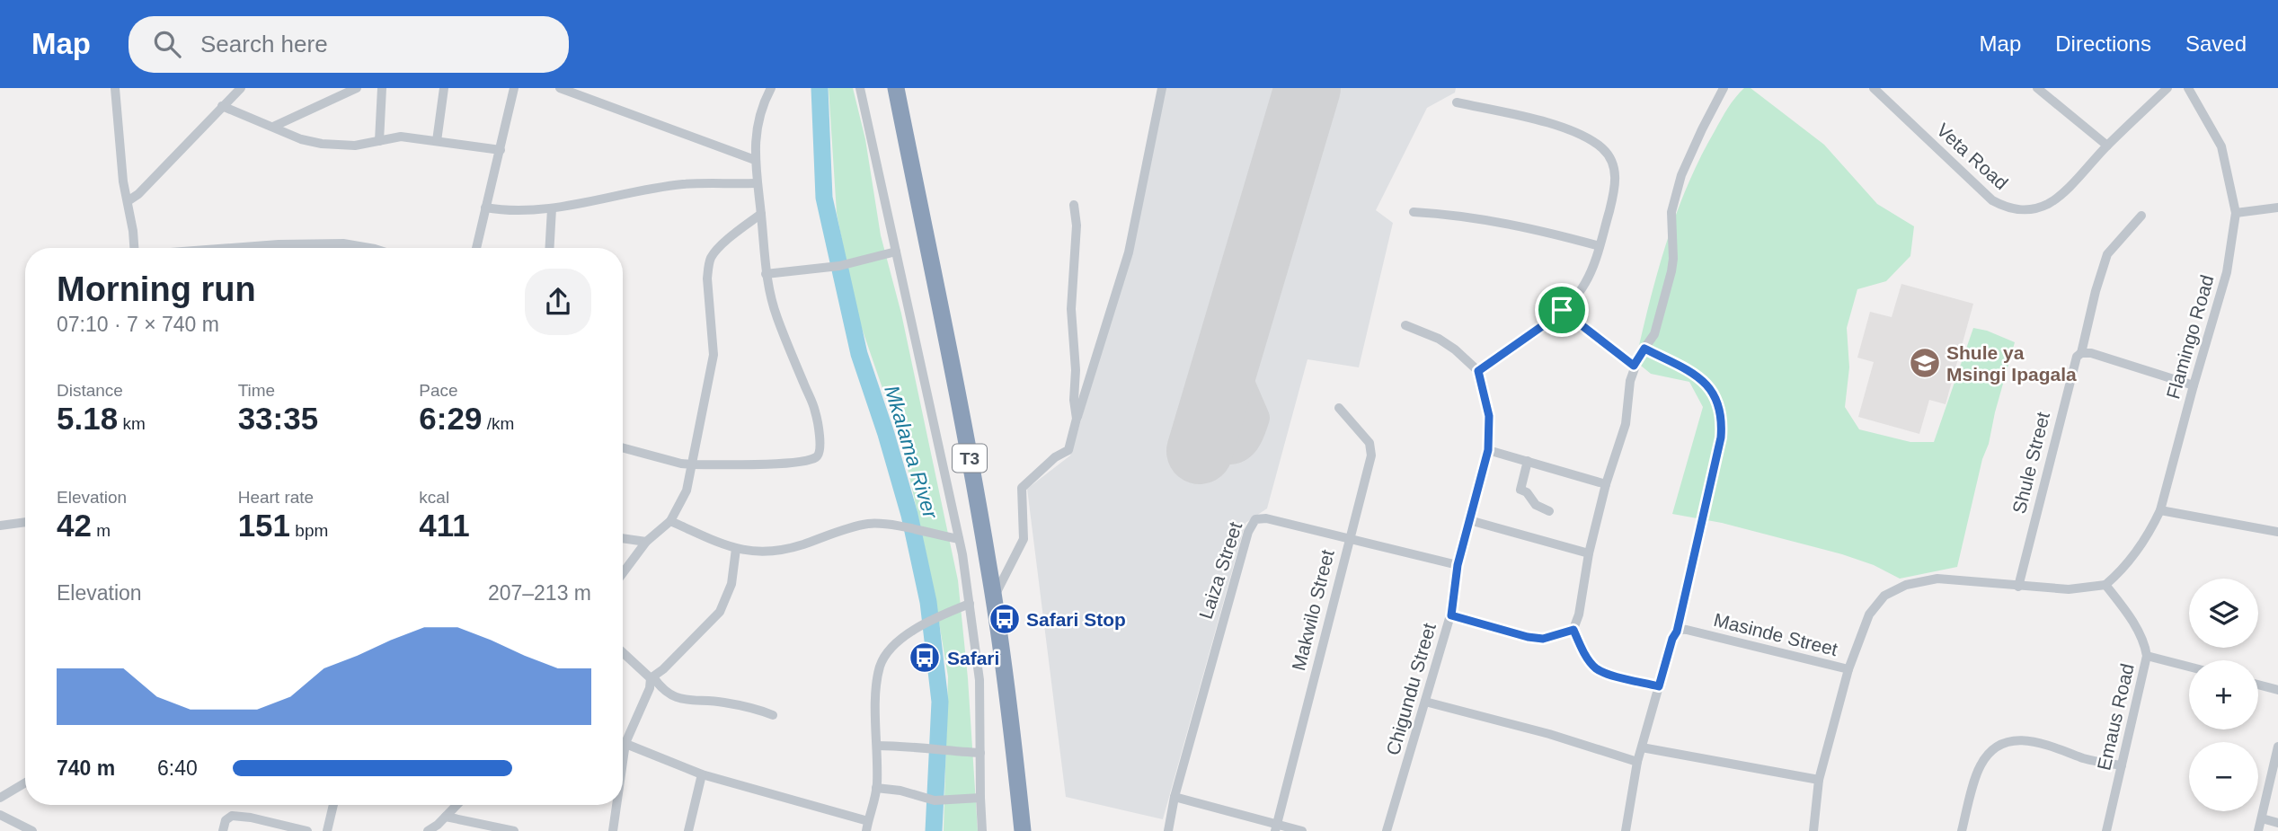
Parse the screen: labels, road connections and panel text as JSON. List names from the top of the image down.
{
  "streets": {
    "highway": ["T3"],
    "street": [
      "Veta Road",
      "Flamingo Road",
      "Shule Street",
      "Laiza Street",
      "Makwilo Street",
      "Masinde Street",
      "Chigundu Street",
      "Emaus Road"
    ]
  },
  "crossings": [
    ["Flamingo Road", "Masinde Street"],
    ["Flamingo Road", "Emaus Road"],
    ["Shule Street", "Masinde Street"],
    ["Laiza Street", "Makwilo Street"],
    ["Laiza Street", "Chigundu Street"],
    ["Masinde Street", "Emaus Road"]
  ],
  "water": ["Mkalama River"],
  "places": {
    "school or university": ["Shule ya Msingi Ipagala"],
    "bus stop": ["Safari Stop", "Safari"]
  },
  "page": {
    "header": "Map",
    "search": "Search here",
    "nav": ["Map", "Directions", "Saved"],
    "heading": ["Morning run", "07:10 · 7 × 740 m"],
    "stats": [
      ["Distance", "5.18 km"],
      ["Time", "33:35"],
      ["Pace", "6:29 /km"],
      ["Elevation", "42 m"],
      ["Heart rate", "151 bpm"],
      ["kcal", "411"]
    ],
    "chart": ["Elevation", "207–213 m"],
    "map_buttons": ["+", "−"],
    "list": [
      {
        "name": "740 m",
        "note": "6:40"
      }
    ]
  }
}
